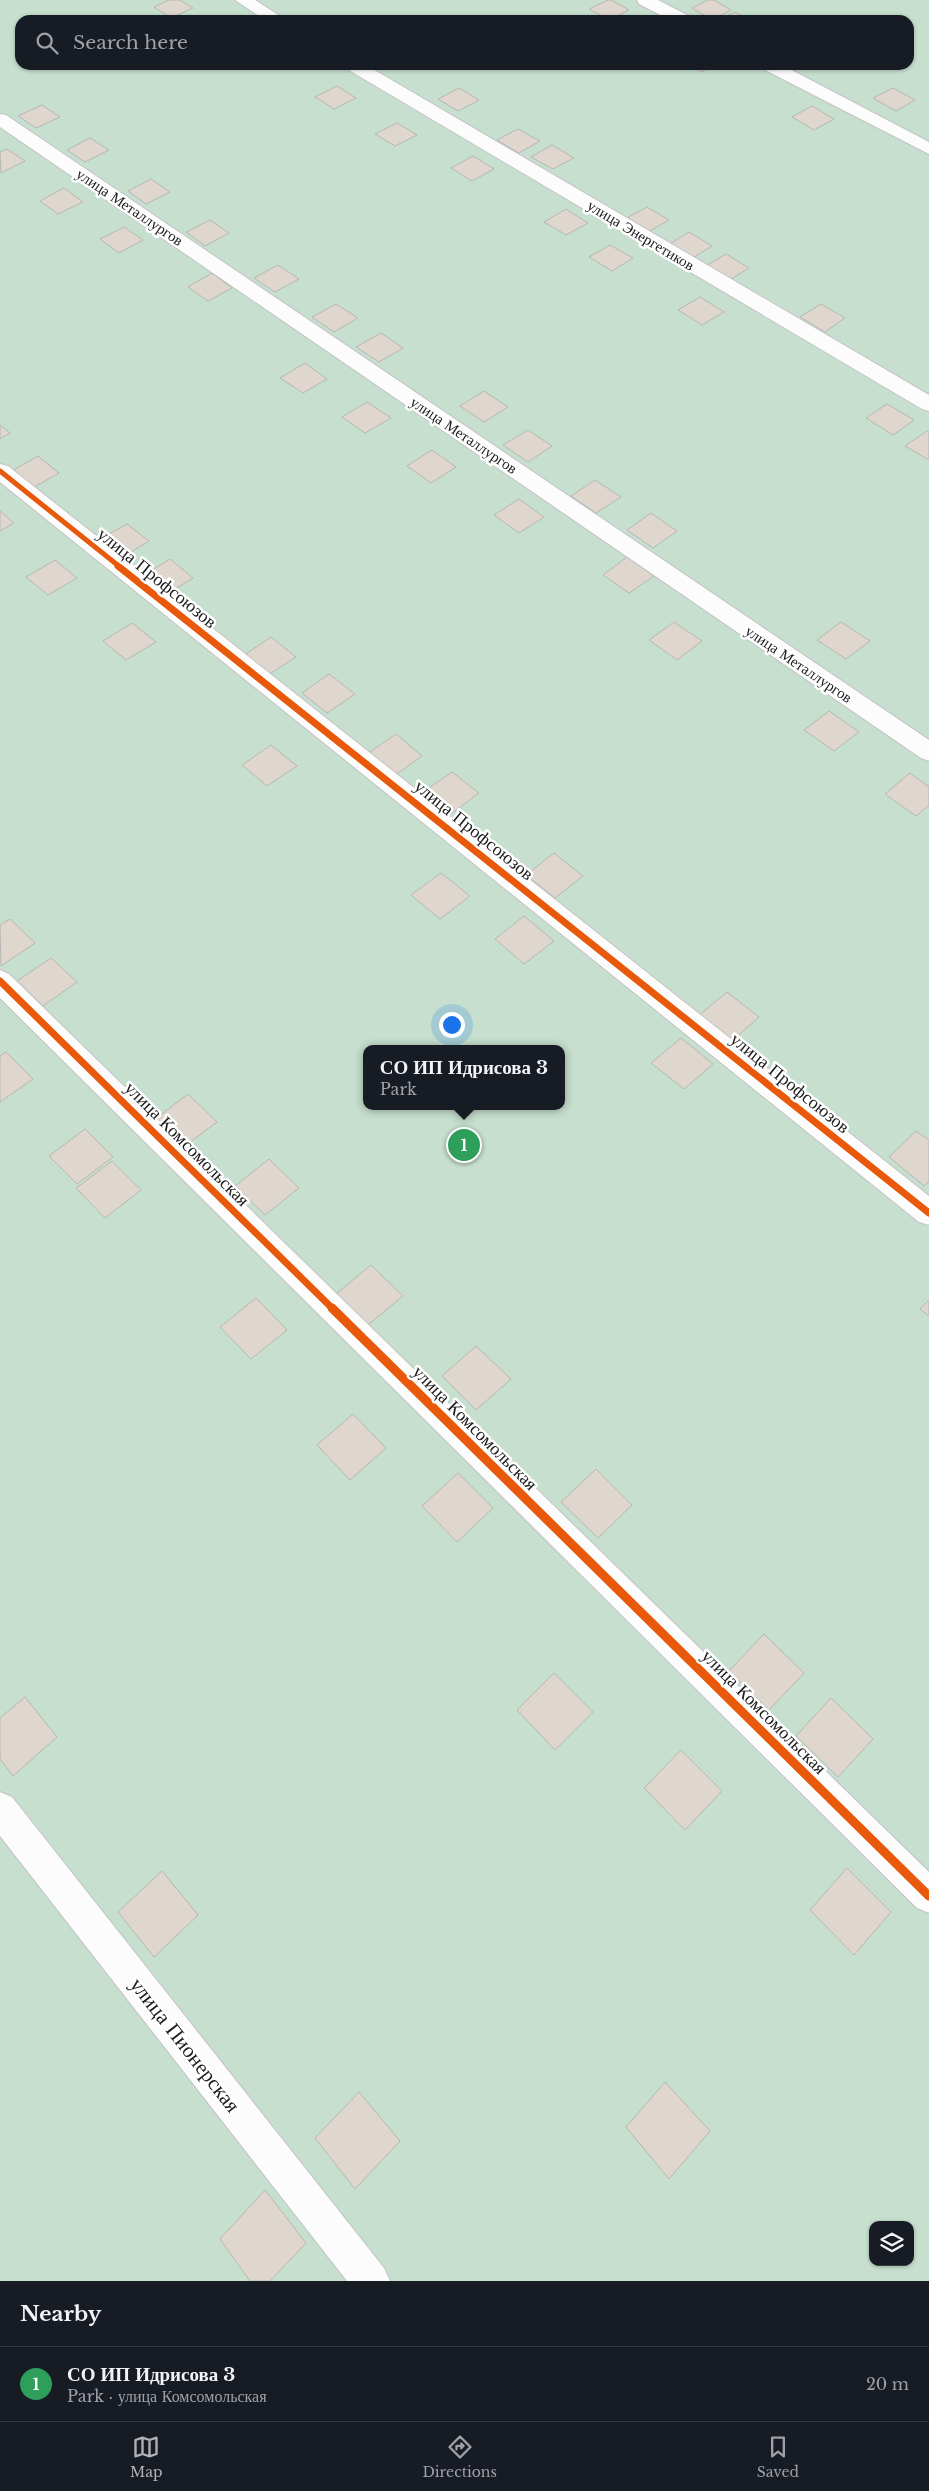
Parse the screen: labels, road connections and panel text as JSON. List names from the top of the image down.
{
  "streets": {
    "street": [
      "улица Металлургов",
      "улица Энергетиков",
      "улица Профсоюзов",
      "улица Комсомольская",
      "улица Пионерская"
    ]
  },
  "page": {
    "search": "Search here",
    "popup": ["СО ИП Идрисова 3", "Park"],
    "pins": "1",
    "heading": "Nearby",
    "list": [
      {
        "mark": "1",
        "name": "СО ИП Идрисова 3",
        "note": "Park · улица Комсомольская",
        "value": "20 m"
      }
    ],
    "nav": ["Map", "Directions", "Saved"]
  }
}
